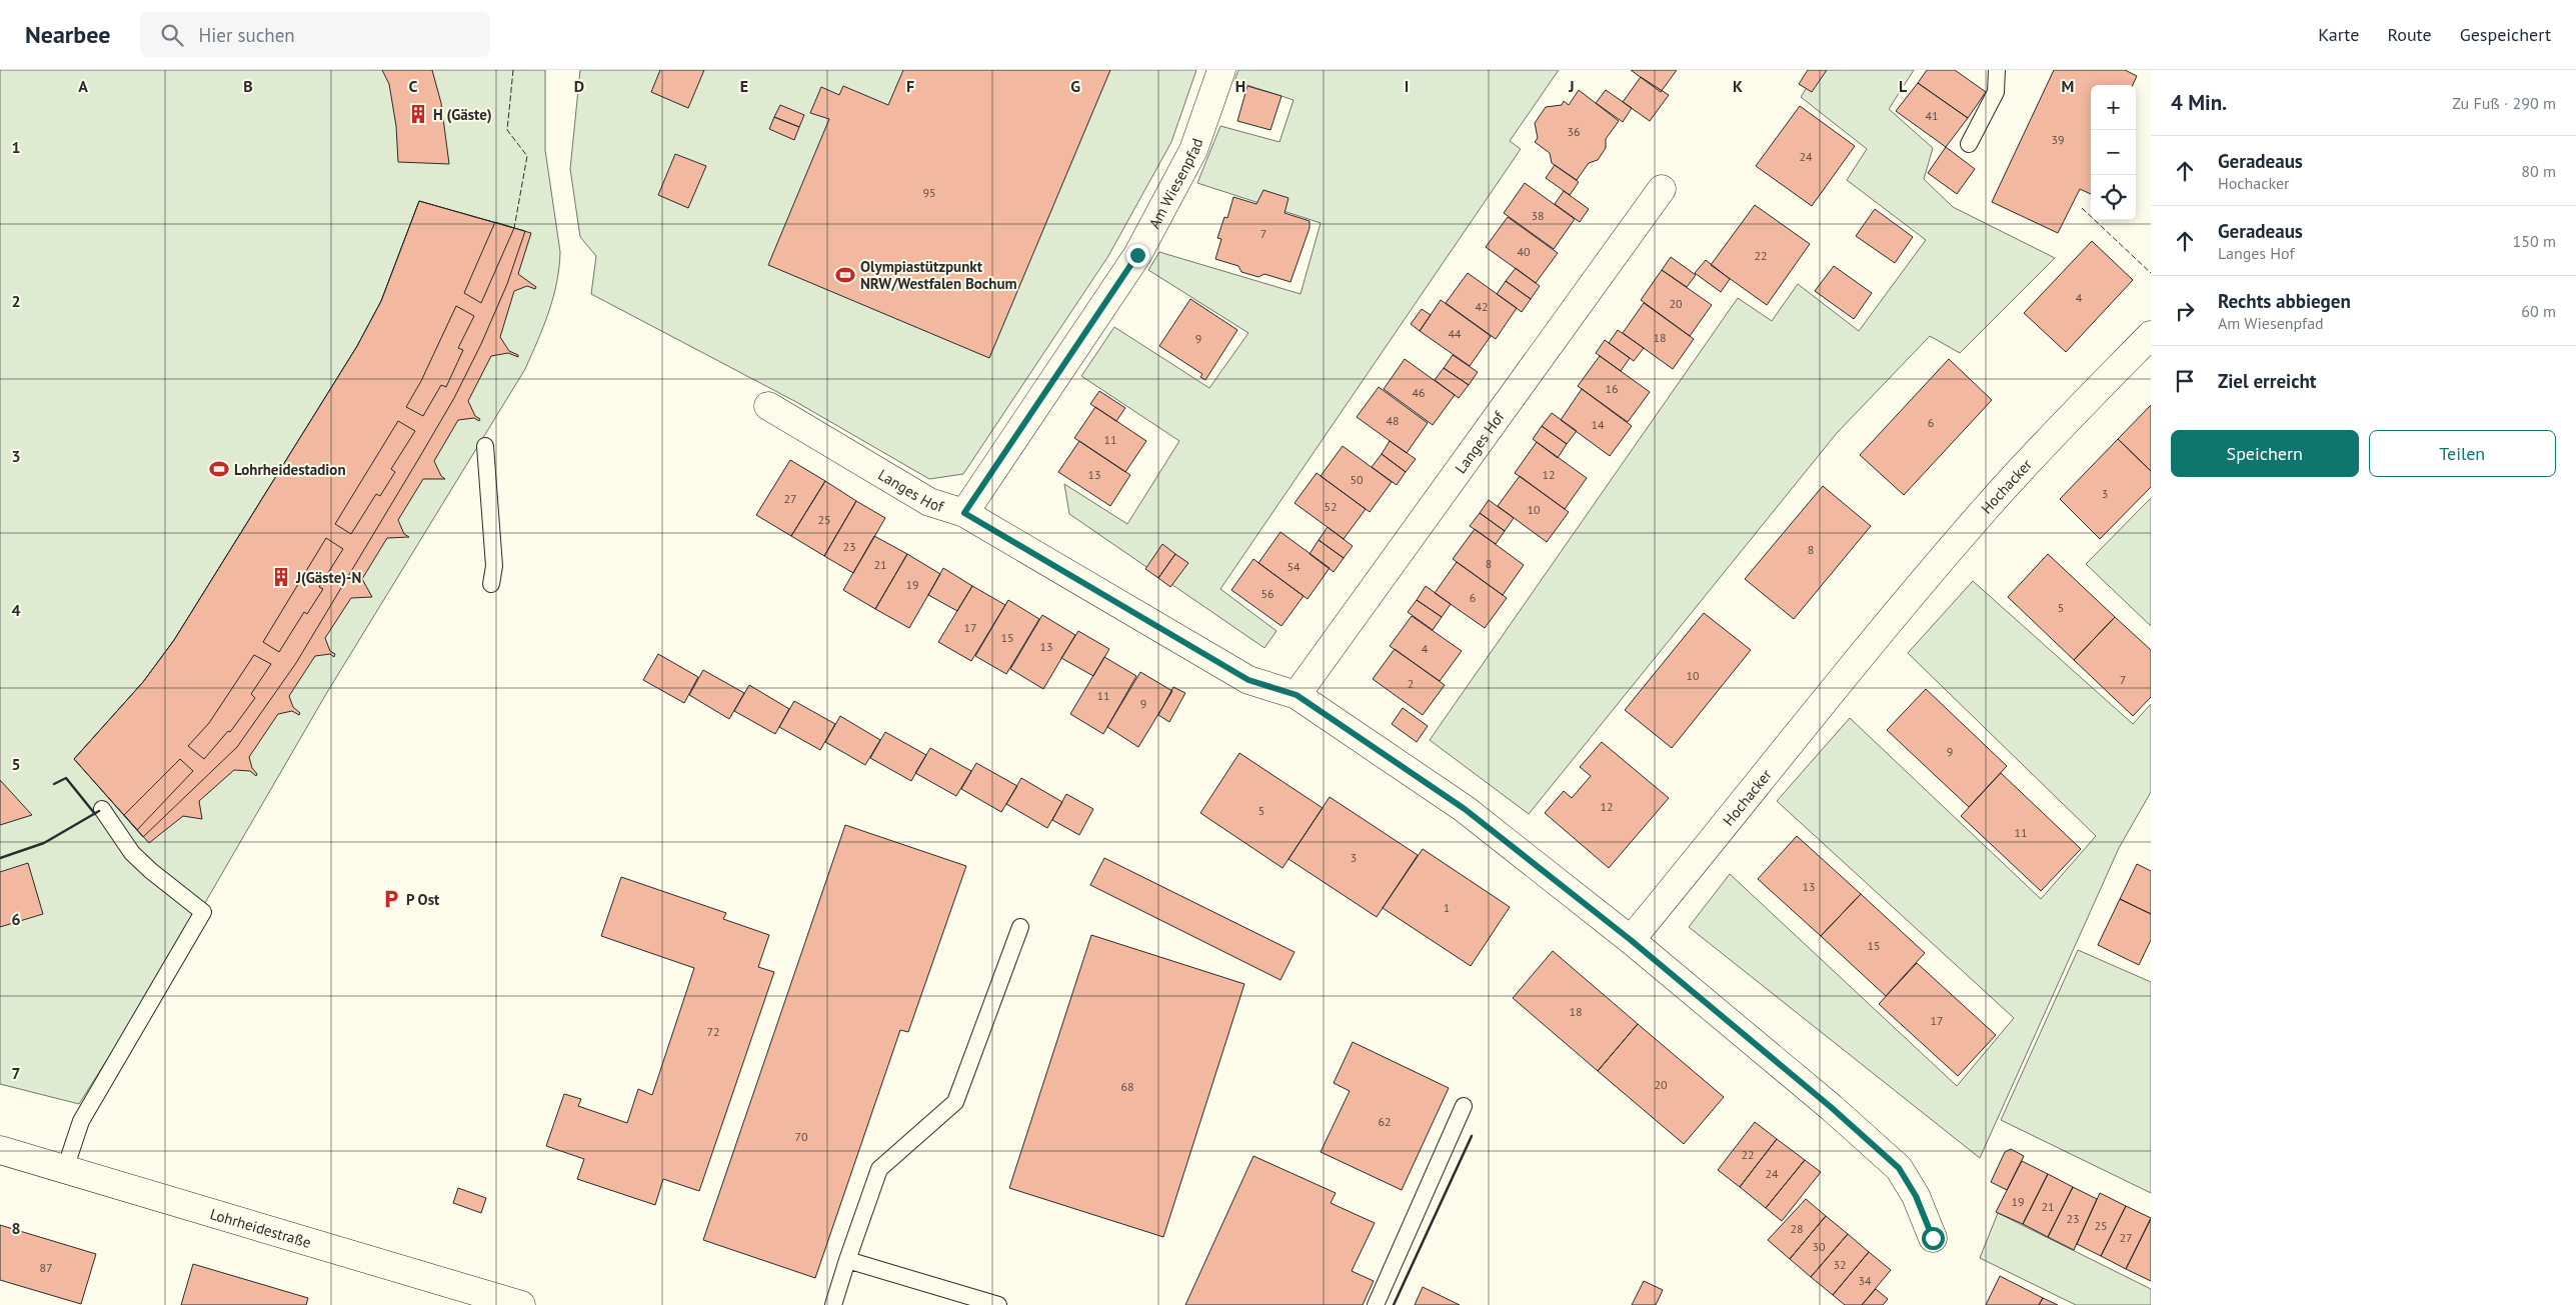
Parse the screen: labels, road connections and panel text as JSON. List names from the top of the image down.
{
  "streets": {
    "street": [
      "Am Wiesenpfad",
      "Langes Hof",
      "Hochacker",
      "Lohrheidestraße"
    ]
  },
  "crossings": [
    ["Am Wiesenpfad", "Langes Hof"],
    ["Langes Hof", "Hochacker"]
  ],
  "places": {
    "building": ["H (Gäste)", "J(Gäste)-N"],
    "sports": ["Olympiastützpunkt NRW/Westfalen Bochum", "Lohrheidestadion"],
    "parking": ["P Ost"]
  },
  "house_numbers": [
    "41",
    "36",
    "39",
    "24",
    "95",
    "38",
    "7",
    "40",
    "22",
    "4",
    "20",
    "42",
    "44",
    "18",
    "9",
    "16",
    "46",
    "48",
    "6",
    "14",
    "11",
    "13",
    "12",
    "50",
    "3",
    "27",
    "52",
    "10",
    "25",
    "23",
    "8",
    "8",
    "21",
    "54",
    "19",
    "56",
    "6",
    "5",
    "17",
    "15",
    "13",
    "4",
    "10",
    "7",
    "2",
    "11",
    "9",
    "9",
    "12",
    "5",
    "11",
    "3",
    "13",
    "1",
    "15",
    "18",
    "17",
    "72",
    "20",
    "68",
    "62",
    "70",
    "22",
    "24",
    "19",
    "21",
    "23",
    "25",
    "28",
    "27",
    "30",
    "32",
    "87",
    "34"
  ],
  "page": {
    "header": "Nearbee",
    "search": "Hier suchen",
    "nav": ["Karte", "Route", "Gespeichert"],
    "heading": ["4 Min.", "Zu Fuß · 290 m"],
    "map_buttons": ["+", "−"],
    "list": [
      ["Geradeaus", "Hochacker", "80 m"],
      ["Geradeaus", "Langes Hof", "150 m"],
      ["Rechts abbiegen", "Am Wiesenpfad", "60 m"],
      "Ziel erreicht"
    ],
    "buttons": ["Speichern", "Teilen"]
  },
  "grid": {
    "columns": [
      "A",
      "B",
      "C",
      "D",
      "E",
      "F",
      "G",
      "H",
      "I",
      "J",
      "K",
      "L",
      "M"
    ],
    "rows": [
      "1",
      "2",
      "3",
      "4",
      "5",
      "6",
      "7",
      "8"
    ]
  }
}
